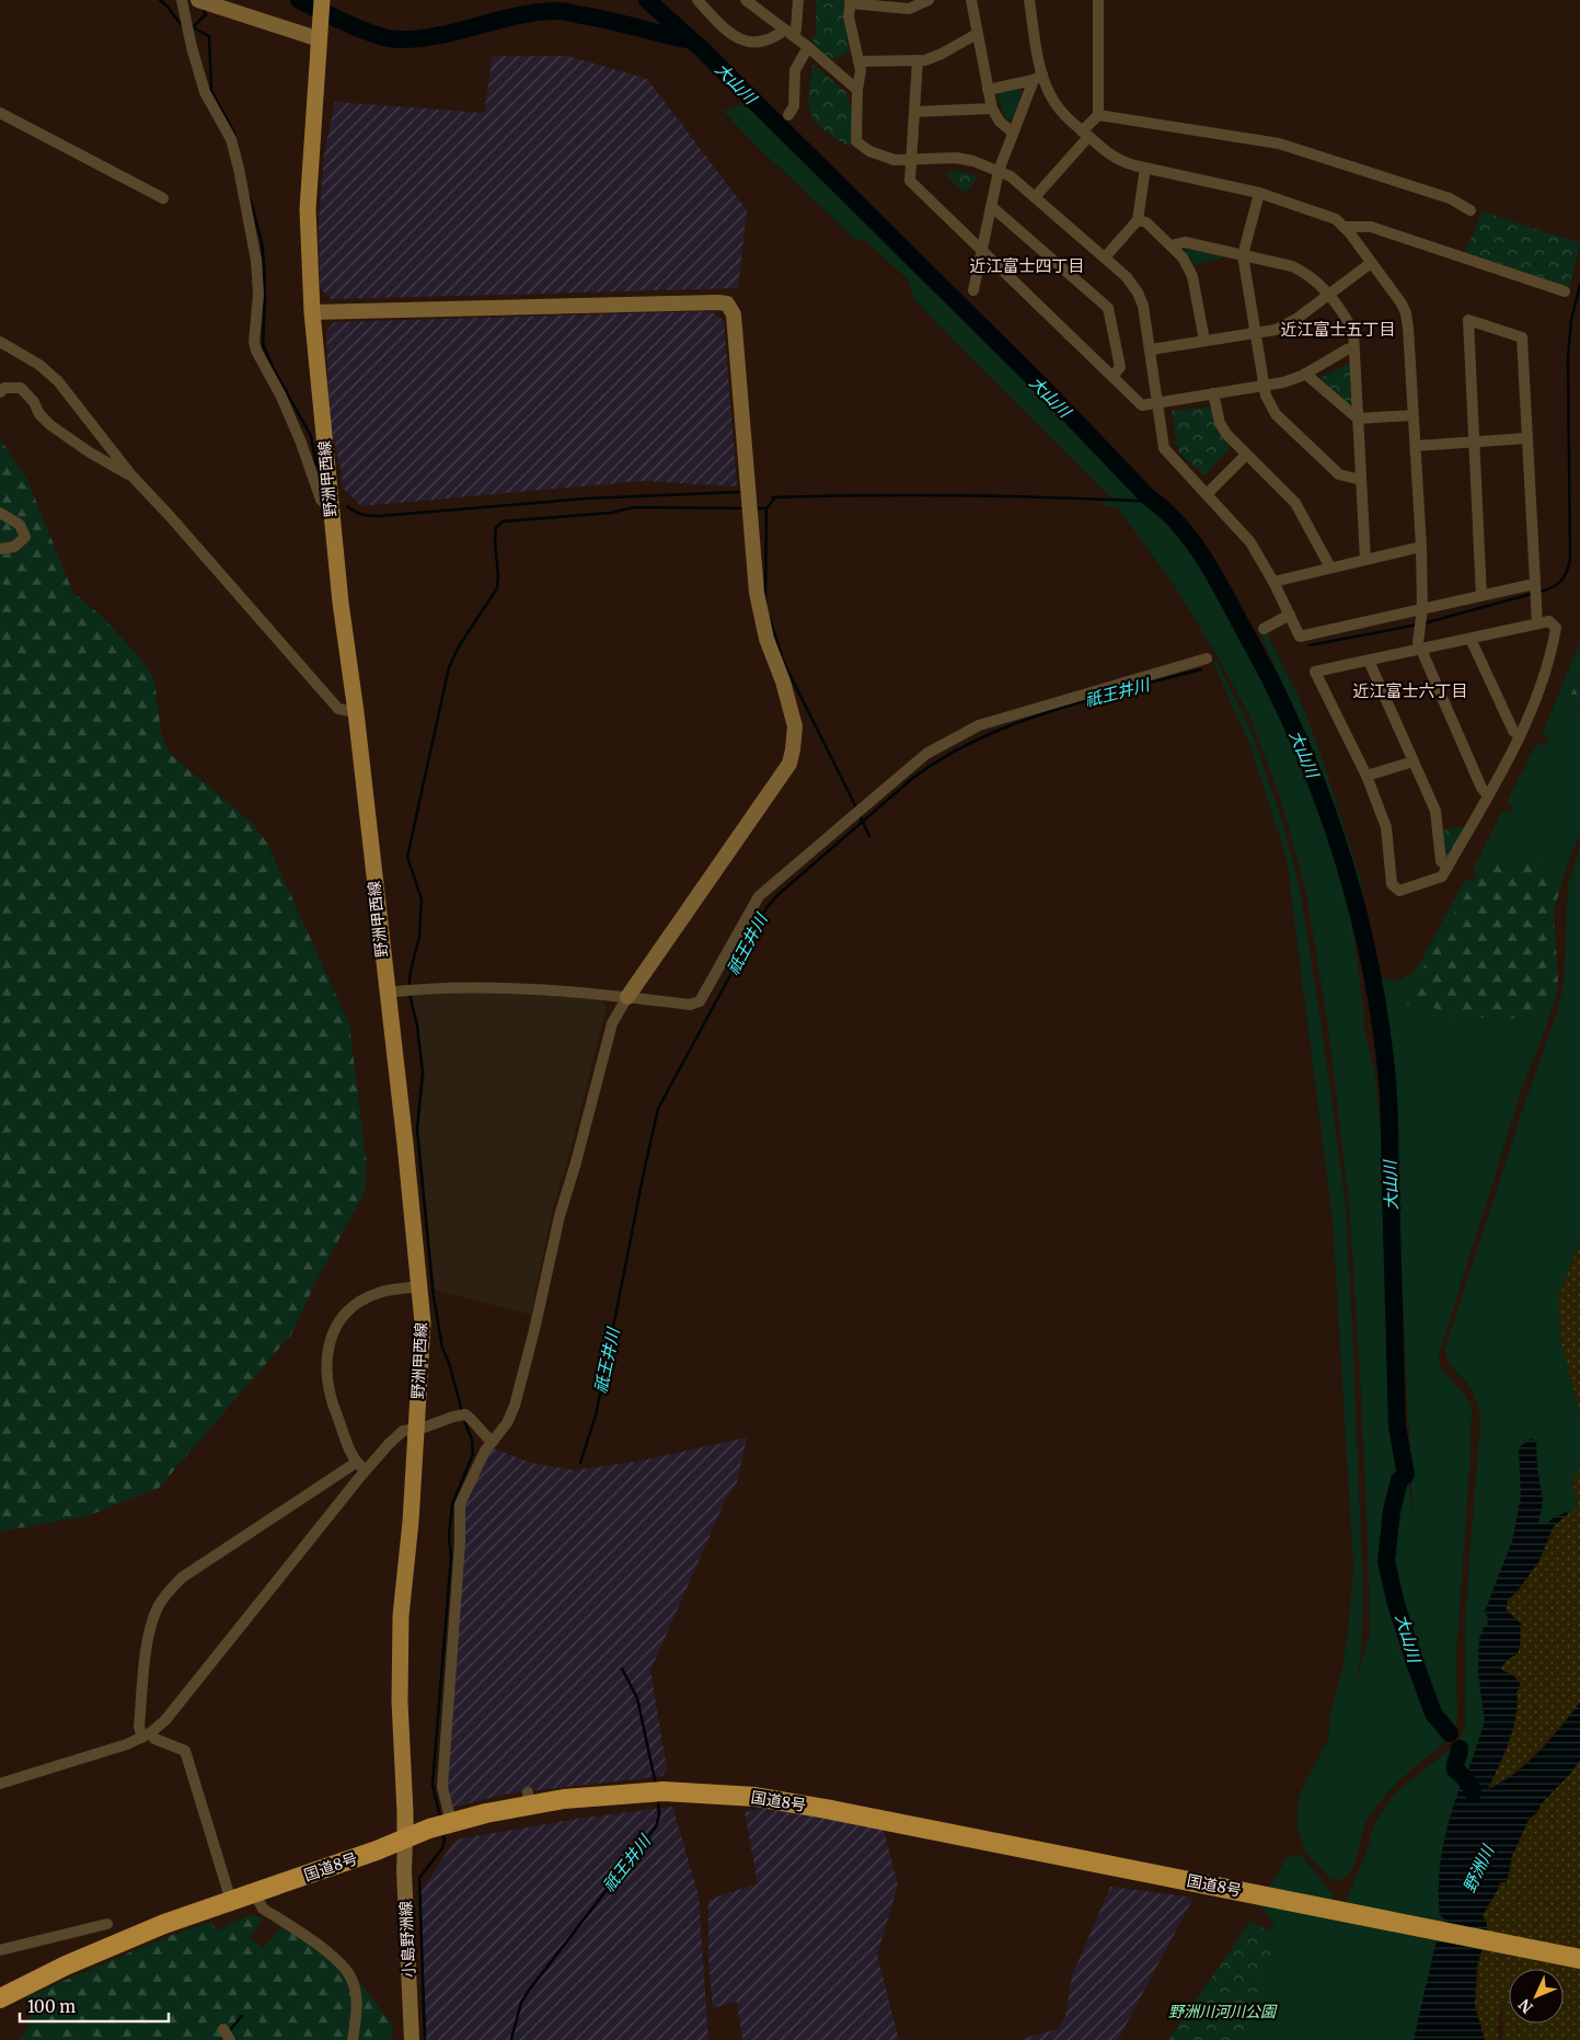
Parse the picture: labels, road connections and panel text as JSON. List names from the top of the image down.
{
  "streets": {
    "highway": ["国道8号"],
    "main road": ["野洲甲西線"],
    "street": ["小島野洲線"]
  },
  "crossings": [
    ["野洲甲西線", "国道8号"],
    ["野洲甲西線", "小島野洲線"],
    ["国道8号", "小島野洲線"]
  ],
  "districts": ["近江富士四丁目", "近江富士五丁目", "近江富士六丁目"],
  "water": ["大山川", "祇王井川", "野洲川"],
  "parks": ["野洲川河川公園"],
  "scale_bar": "100 m",
  "north": "bottom left"
}
